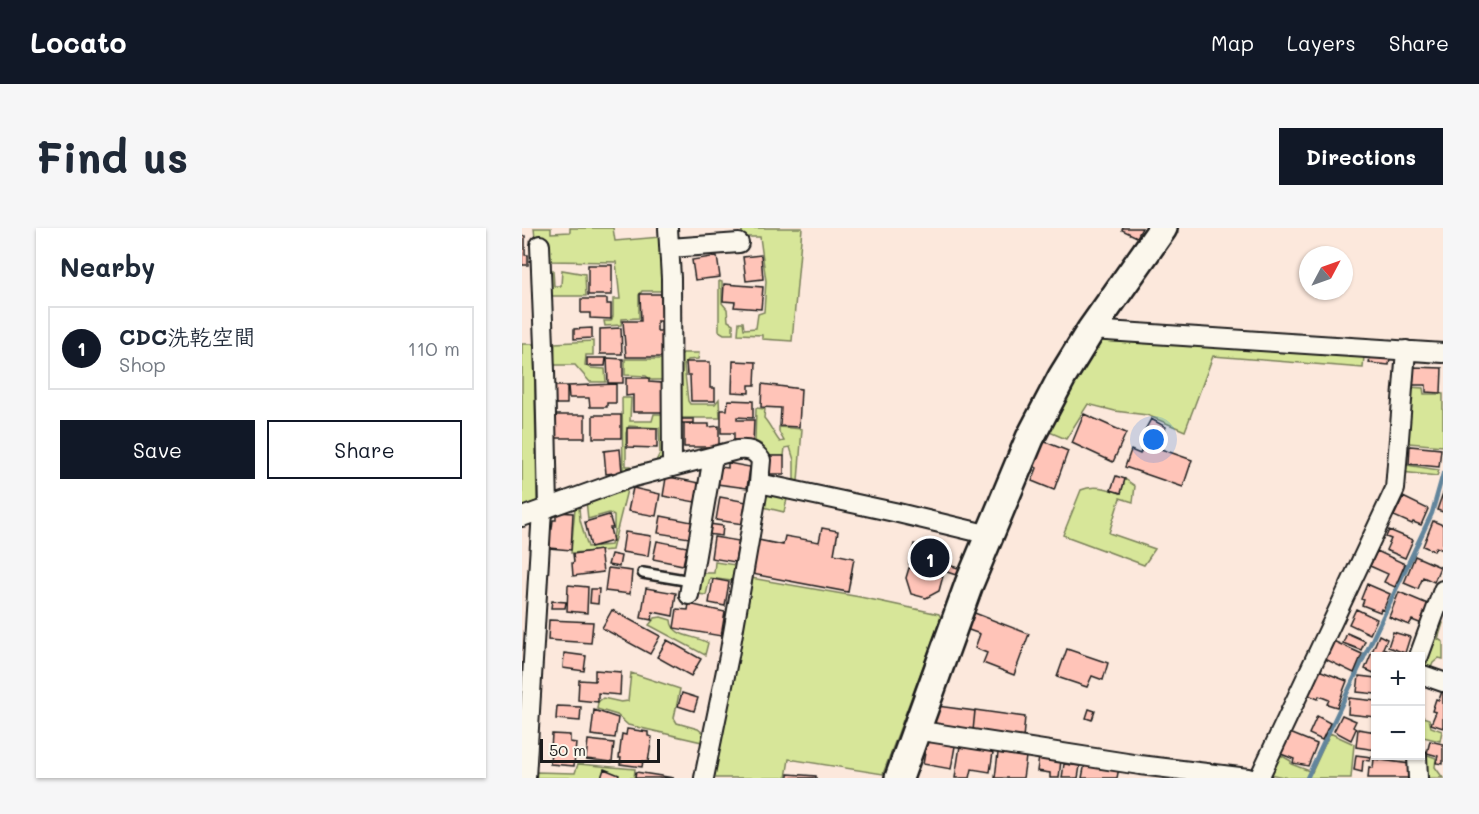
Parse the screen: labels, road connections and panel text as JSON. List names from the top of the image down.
{
  "scale_bar": "50 m",
  "north": "top right",
  "page": {
    "header": "Locato",
    "nav": ["Map", "Layers", "Share"],
    "buttons": [
      "Directions",
      ["Save", "Share"]
    ],
    "title": "Find us",
    "heading": "Nearby",
    "list": [
      {
        "mark": "1",
        "name": "CDC洗乾空間",
        "note": "Shop",
        "value": "110 m"
      }
    ],
    "pins": "1",
    "map_buttons": ["+", "−"],
    "scale": "50 m"
  }
}
